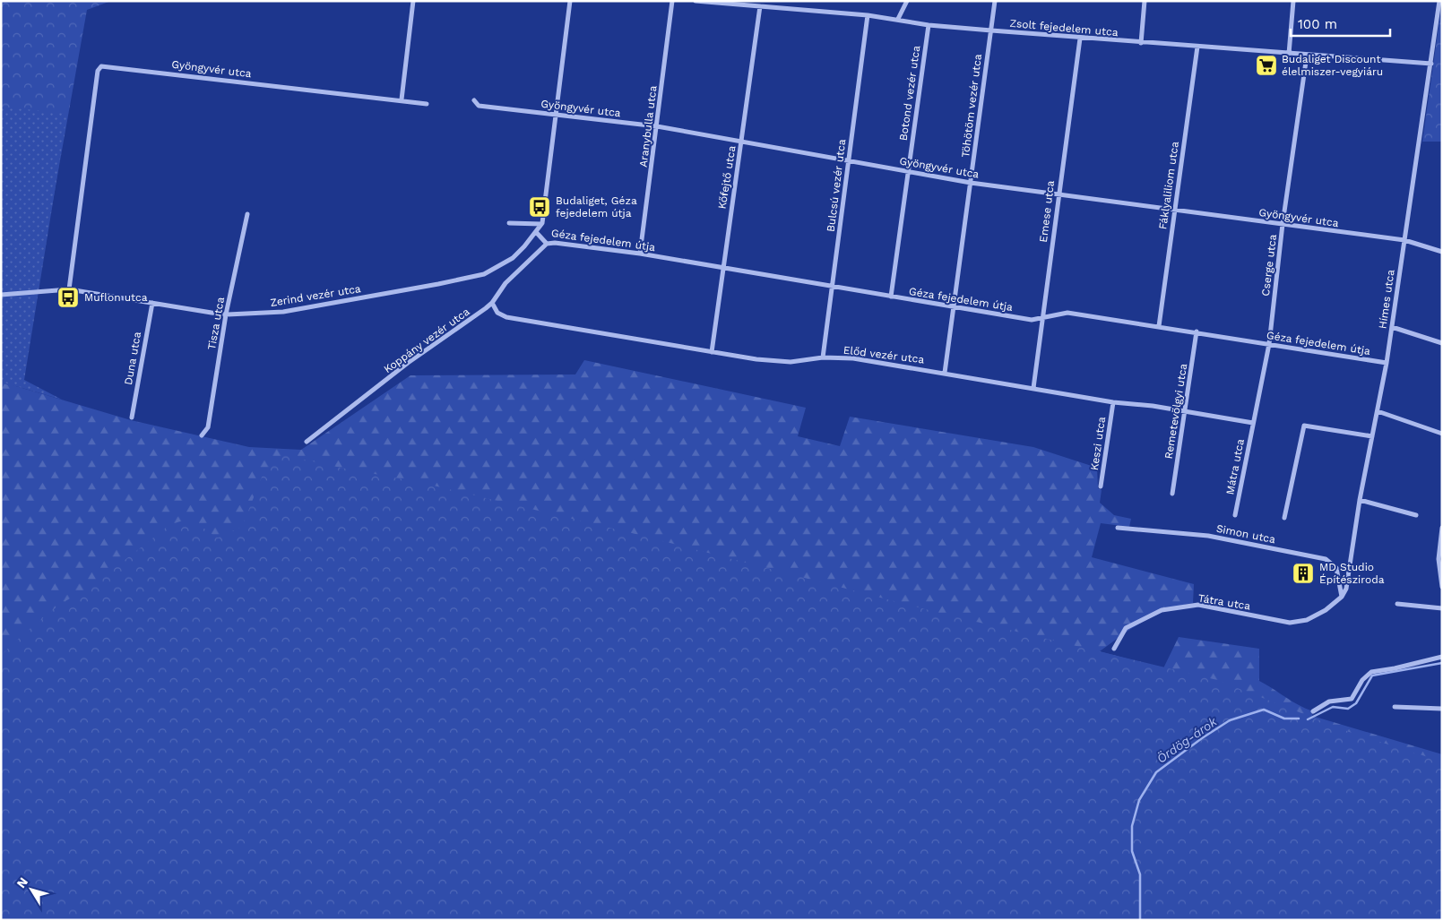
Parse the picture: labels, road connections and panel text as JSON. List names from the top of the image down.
{
  "streets": {
    "street": [
      "Zsolt fejedelem utca",
      "Gyöngyvér utca",
      "Botond vezér utca",
      "Töhötöm vezér utca",
      "Aranybulla utca",
      "Kőfejtő utca",
      "Bulcsú vezér utca",
      "Fáklyaliliom utca",
      "Emese utca",
      "Géza fejedelem útja",
      "Cserge utca",
      "Zerind vezér utca",
      "Hímes utca",
      "Tisza utca",
      "Koppány vezér utca",
      "Előd vezér utca",
      "Duna utca",
      "Remetevölgyi utca",
      "Keszi utca",
      "Mátra utca",
      "Simon utca",
      "Tátra utca"
    ]
  },
  "crossings": [
    ["Zsolt fejedelem utca", "Botond vezér utca"],
    ["Zsolt fejedelem utca", "Töhötöm vezér utca"],
    ["Zsolt fejedelem utca", "Kőfejtő utca"],
    ["Zsolt fejedelem utca", "Bulcsú vezér utca"],
    ["Zsolt fejedelem utca", "Fáklyaliliom utca"],
    ["Zsolt fejedelem utca", "Emese utca"],
    ["Zsolt fejedelem utca", "Cserge utca"],
    ["Zsolt fejedelem utca", "Hímes utca"],
    ["Gyöngyvér utca", "Botond vezér utca"],
    ["Gyöngyvér utca", "Töhötöm vezér utca"],
    ["Gyöngyvér utca", "Aranybulla utca"],
    ["Gyöngyvér utca", "Kőfejtő utca"],
    ["Gyöngyvér utca", "Bulcsú vezér utca"],
    ["Gyöngyvér utca", "Fáklyaliliom utca"],
    ["Gyöngyvér utca", "Emese utca"],
    ["Gyöngyvér utca", "Cserge utca"],
    ["Gyöngyvér utca", "Zerind vezér utca"],
    ["Gyöngyvér utca", "Hímes utca"],
    ["Botond vezér utca", "Géza fejedelem útja"],
    ["Töhötöm vezér utca", "Géza fejedelem útja"],
    ["Töhötöm vezér utca", "Előd vezér utca"],
    ["Aranybulla utca", "Géza fejedelem útja"],
    ["Kőfejtő utca", "Géza fejedelem útja"],
    ["Kőfejtő utca", "Előd vezér utca"],
    ["Bulcsú vezér utca", "Géza fejedelem útja"],
    ["Bulcsú vezér utca", "Előd vezér utca"],
    ["Fáklyaliliom utca", "Géza fejedelem útja"],
    ["Emese utca", "Géza fejedelem útja"],
    ["Emese utca", "Előd vezér utca"],
    ["Géza fejedelem útja", "Cserge utca"],
    ["Géza fejedelem útja", "Zerind vezér utca"],
    ["Géza fejedelem útja", "Hímes utca"],
    ["Géza fejedelem útja", "Koppány vezér utca"],
    ["Géza fejedelem útja", "Remetevölgyi utca"],
    ["Cserge utca", "Előd vezér utca"],
    ["Cserge utca", "Mátra utca"],
    ["Zerind vezér utca", "Tisza utca"],
    ["Zerind vezér utca", "Duna utca"],
    ["Hímes utca", "Simon utca"],
    ["Hímes utca", "Tátra utca"],
    ["Koppány vezér utca", "Előd vezér utca"],
    ["Előd vezér utca", "Remetevölgyi utca"],
    ["Előd vezér utca", "Keszi utca"],
    ["Előd vezér utca", "Mátra utca"],
    ["Simon utca", "Tátra utca"]
  ],
  "water": ["Ördög-árok"],
  "places": {
    "supermarket": ["Budaliget Discount élelmiszer-vegyiáru"],
    "bus stop": ["Budaliget, Géza fejedelem útja", "Muflon utca"],
    "building": ["MD Studio Építésziroda"]
  },
  "scale_bar": "100 m",
  "north": "top left"
}
